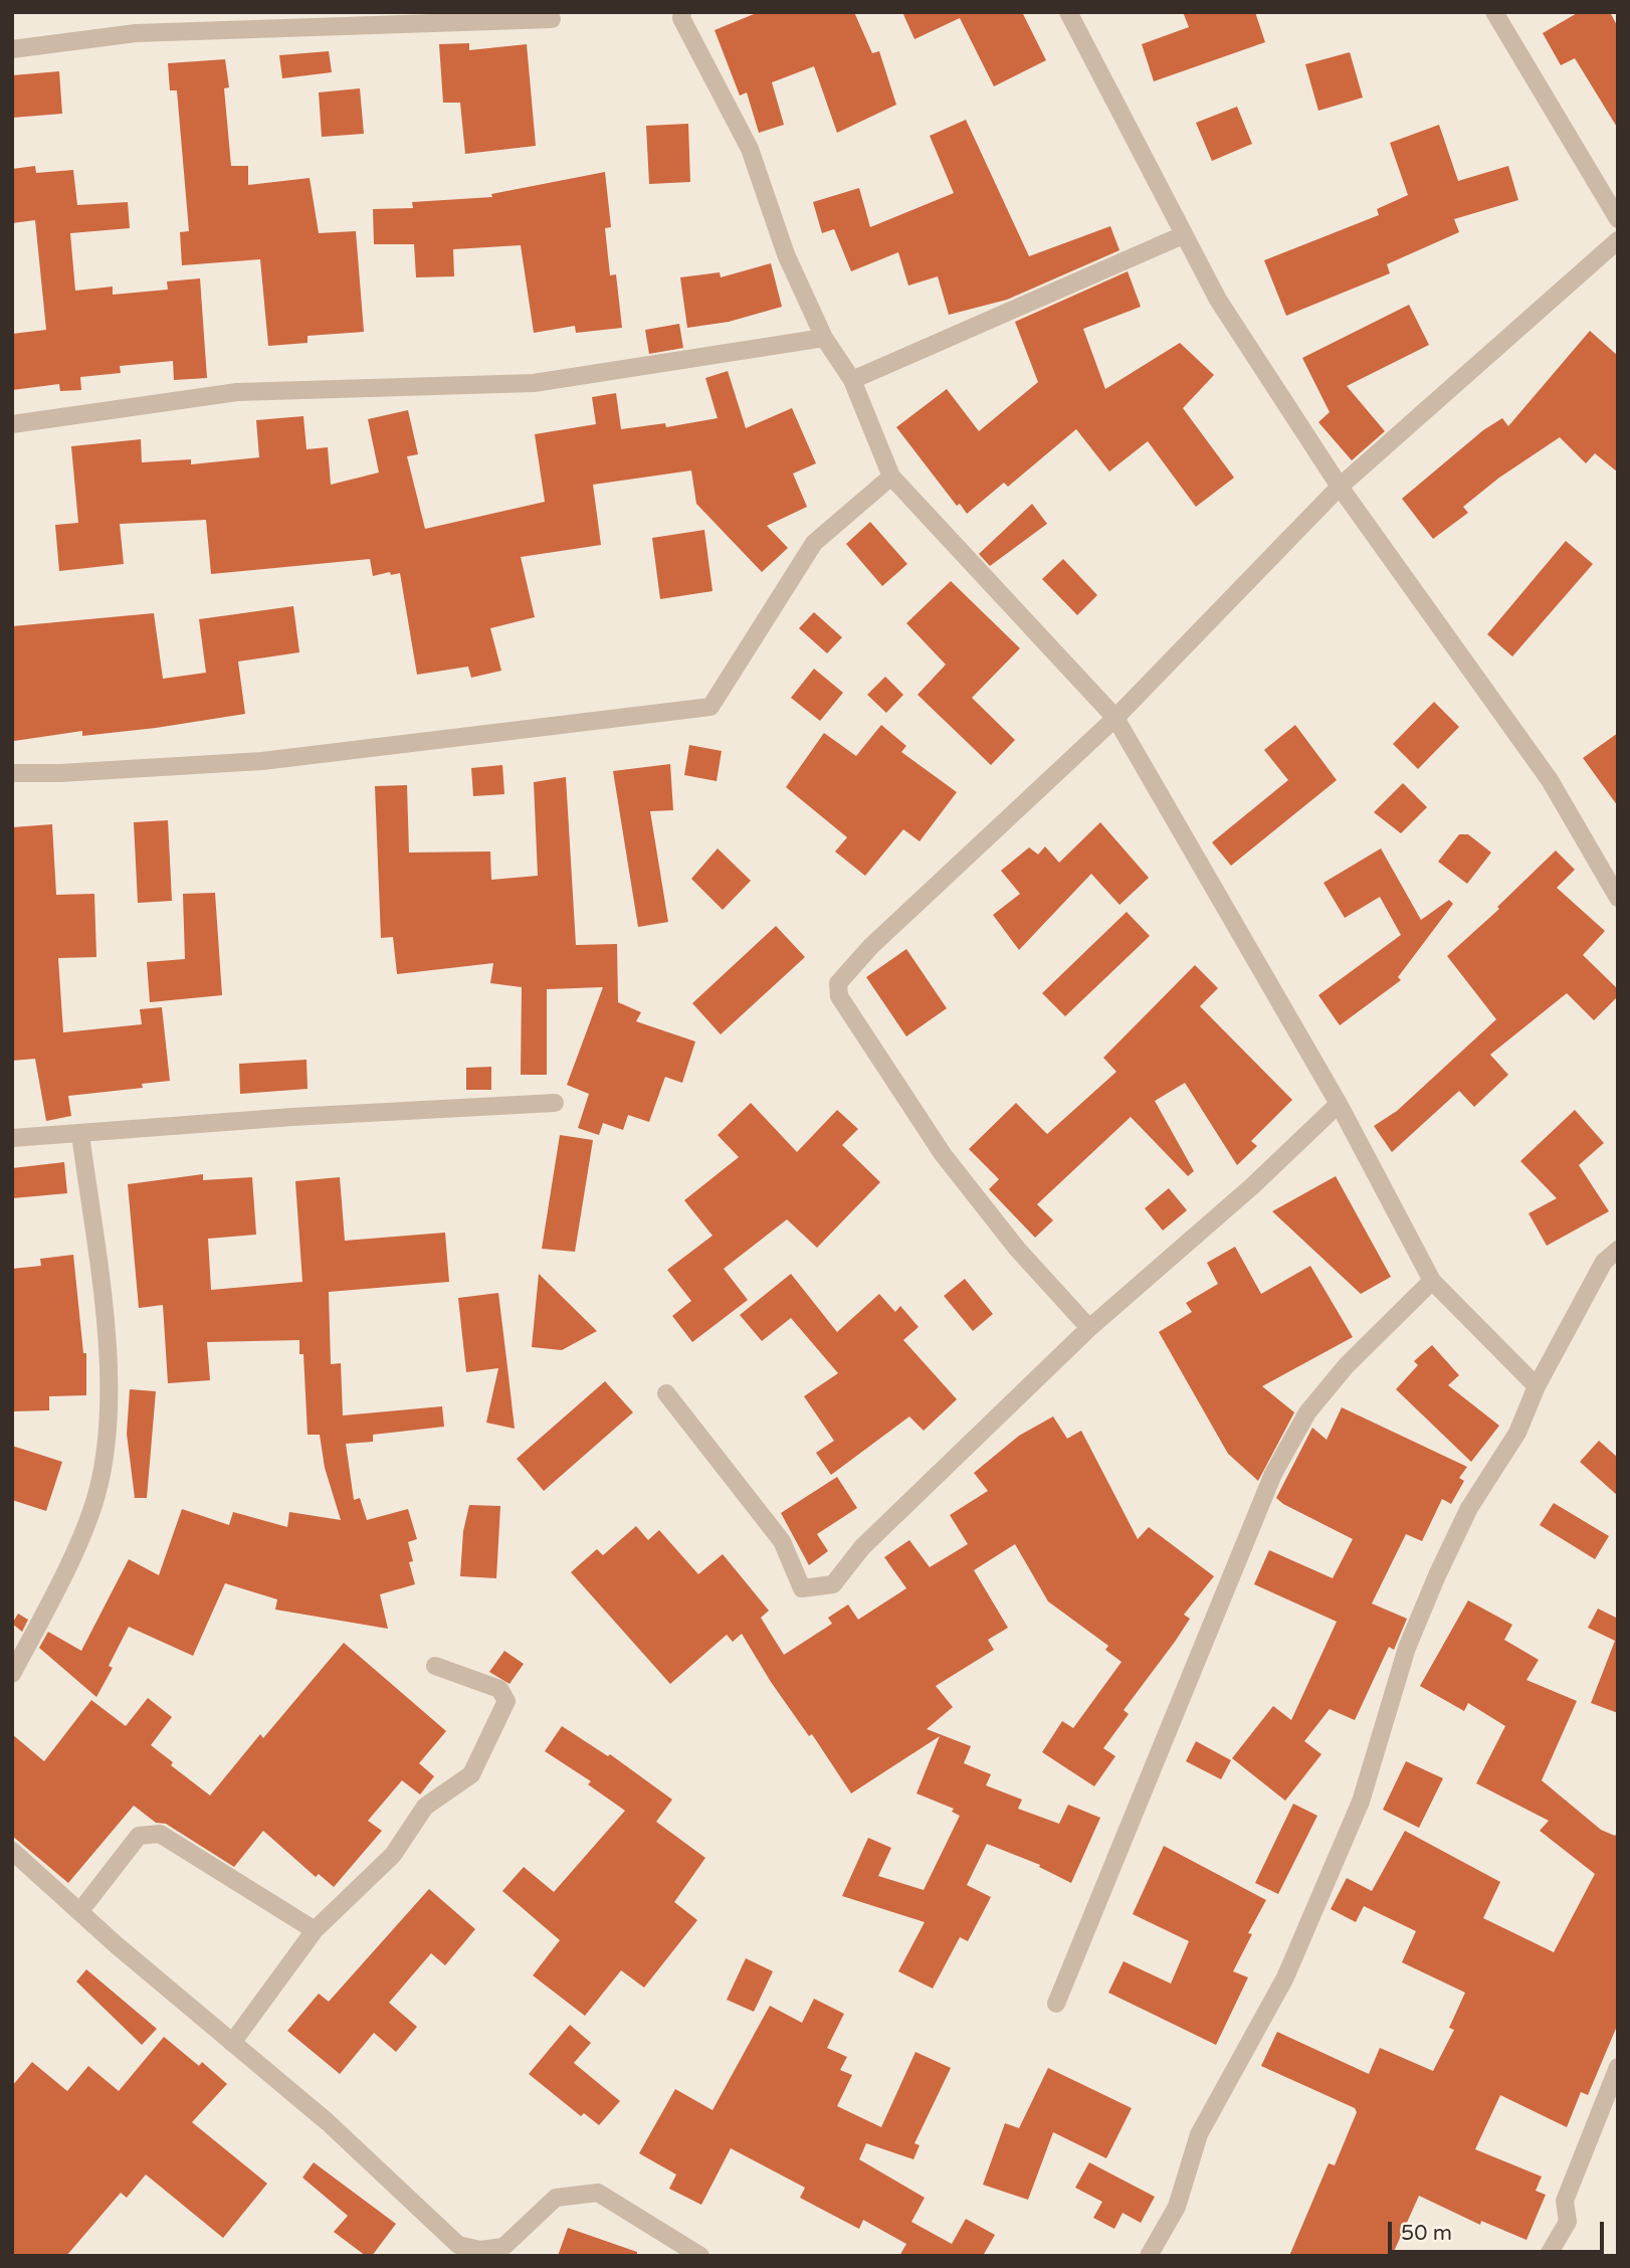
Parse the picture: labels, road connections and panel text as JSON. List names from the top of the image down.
{
  "scale_bar": "50 m"
}
